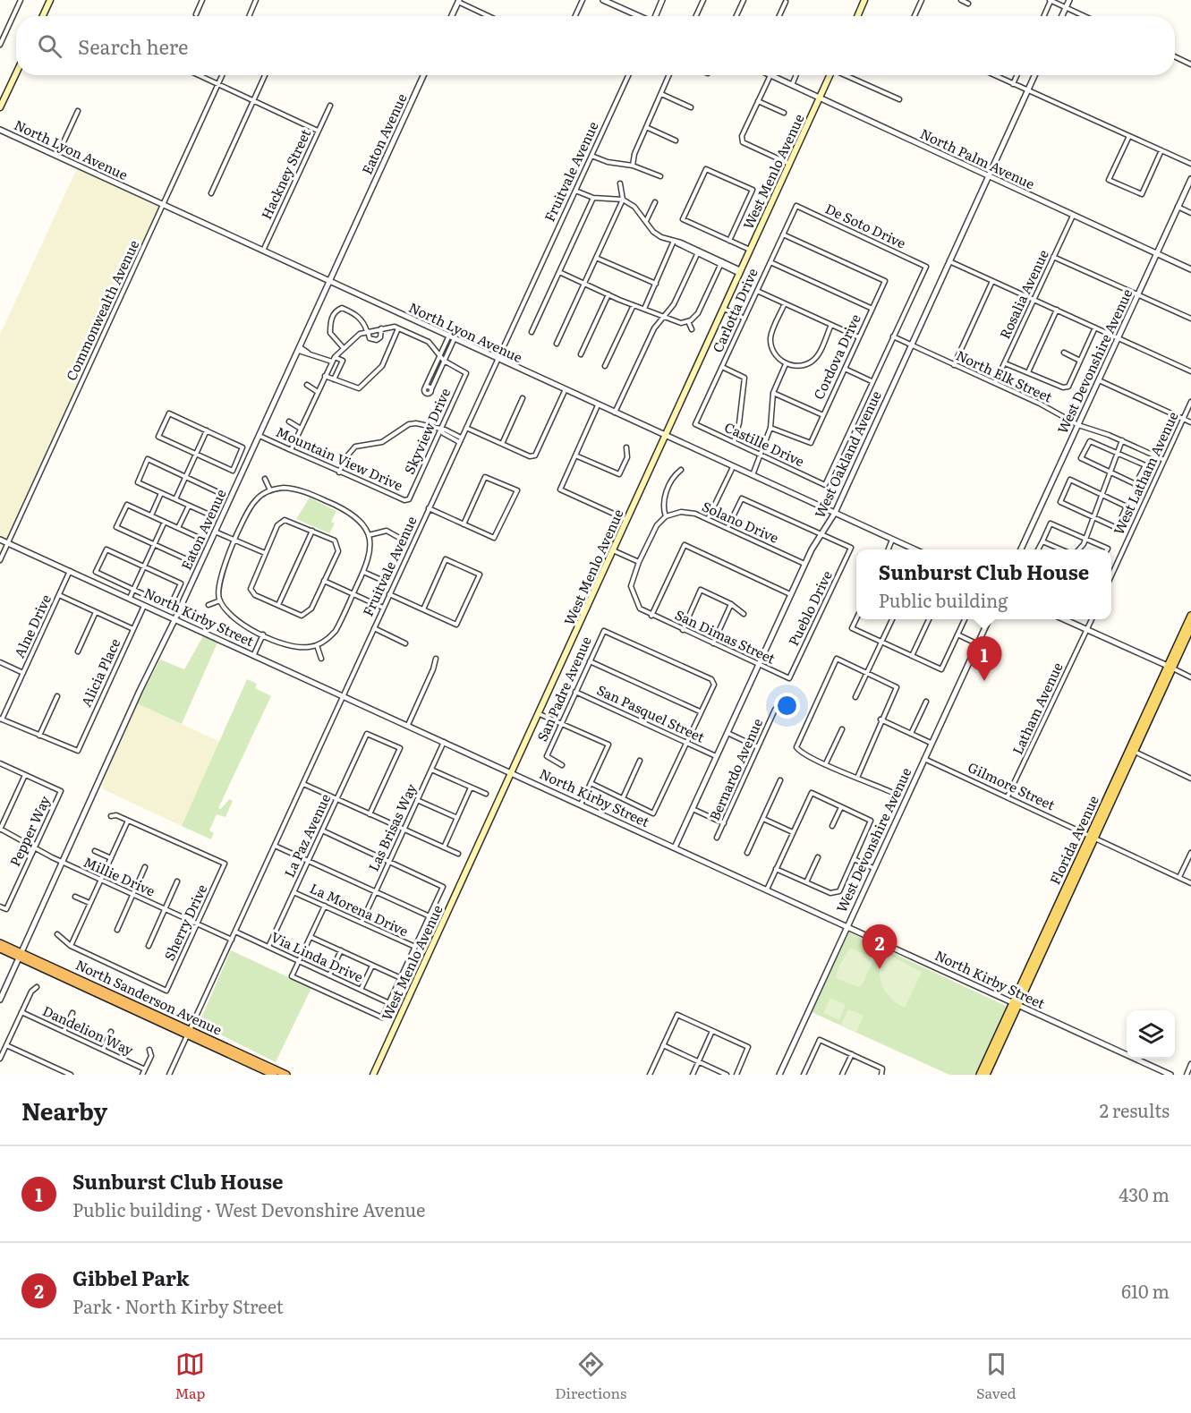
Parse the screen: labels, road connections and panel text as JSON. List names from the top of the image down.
{
  "streets": {
    "highway": ["North Sanderson Avenue"],
    "main road": ["West Menlo Avenue", "Florida Avenue"],
    "street": [
      "Eaton Avenue",
      "North Lyon Avenue",
      "North Palm Avenue",
      "Fruitvale Avenue",
      "Hackney Street",
      "De Soto Drive",
      "Rosalia Avenue",
      "Commonwealth Avenue",
      "Carlotta Drive",
      "Cordova Drive",
      "West Devonshire Avenue",
      "North Elk Street",
      "Skyview Drive",
      "Castille Drive",
      "West Oakland Avenue",
      "Mountain View Drive",
      "West Latham Avenue",
      "Solano Drive",
      "Pueblo Drive",
      "North Kirby Street",
      "Alne Drive",
      "San Dimas Street",
      "Alicia Place",
      "San Padre Avenue",
      "Latham Avenue",
      "San Pasquel Street",
      "Bernardo Avenue",
      "Gilmore Street",
      "Las Brisas Way",
      "Pepper Way",
      "La Paz Avenue",
      "Millie Drive",
      "La Morena Drive",
      "Sherry Drive",
      "Via Linda Drive",
      "Dandelion Way"
    ]
  },
  "crossings": [
    ["Eaton Avenue", "North Lyon Avenue"],
    ["Eaton Avenue", "Mountain View Drive"],
    ["Eaton Avenue", "North Kirby Street"],
    ["Eaton Avenue", "Millie Drive"],
    ["Eaton Avenue", "North Sanderson Avenue"],
    ["North Lyon Avenue", "Fruitvale Avenue"],
    ["North Lyon Avenue", "West Menlo Avenue"],
    ["North Lyon Avenue", "Hackney Street"],
    ["North Lyon Avenue", "Commonwealth Avenue"],
    ["North Lyon Avenue", "West Oakland Avenue"],
    ["North Palm Avenue", "West Menlo Avenue"],
    ["North Palm Avenue", "Rosalia Avenue"],
    ["North Palm Avenue", "West Devonshire Avenue"],
    ["North Palm Avenue", "West Oakland Avenue"],
    ["Fruitvale Avenue", "North Kirby Street"],
    ["Fruitvale Avenue", "Millie Drive"],
    ["Fruitvale Avenue", "Via Linda Drive"],
    ["Fruitvale Avenue", "North Sanderson Avenue"],
    ["West Menlo Avenue", "North Kirby Street"],
    ["De Soto Drive", "Carlotta Drive"],
    ["De Soto Drive", "North Elk Street"],
    ["Rosalia Avenue", "North Elk Street"],
    ["Commonwealth Avenue", "North Kirby Street"],
    ["Carlotta Drive", "Cordova Drive"],
    ["Carlotta Drive", "Castille Drive"],
    ["West Devonshire Avenue", "North Elk Street"],
    ["West Devonshire Avenue", "North Kirby Street"],
    ["West Devonshire Avenue", "Gilmore Street"],
    ["North Elk Street", "West Oakland Avenue"],
    ["North Elk Street", "West Latham Avenue"],
    ["Skyview Drive", "Mountain View Drive"],
    ["West Oakland Avenue", "Solano Drive"],
    ["West Oakland Avenue", "Pueblo Drive"],
    ["West Oakland Avenue", "North Kirby Street"],
    ["West Oakland Avenue", "San Dimas Street"],
    ["West Oakland Avenue", "San Pasquel Street"],
    ["Pueblo Drive", "San Dimas Street"],
    ["North Kirby Street", "Alne Drive"],
    ["North Kirby Street", "Alicia Place"],
    ["North Kirby Street", "Las Brisas Way"],
    ["North Kirby Street", "Florida Avenue"],
    ["San Padre Avenue", "San Pasquel Street"],
    ["Latham Avenue", "Gilmore Street"],
    ["Gilmore Street", "Florida Avenue"],
    ["Las Brisas Way", "La Morena Drive"],
    ["Pepper Way", "Millie Drive"],
    ["La Paz Avenue", "La Morena Drive"],
    ["La Paz Avenue", "Via Linda Drive"],
    ["Millie Drive", "Sherry Drive"]
  ],
  "page": {
    "search": "Search here",
    "popup": ["Sunburst Club House", "Public building"],
    "pins": ["1", "2"],
    "heading": ["Nearby", "2 results"],
    "list": [
      {
        "mark": "1",
        "name": "Sunburst Club House",
        "note": "Public building · West Devonshire Avenue",
        "value": "430 m"
      },
      {
        "mark": "2",
        "name": "Gibbel Park",
        "note": "Park · North Kirby Street",
        "value": "610 m"
      }
    ],
    "nav": ["Map", "Directions", "Saved"]
  }
}
